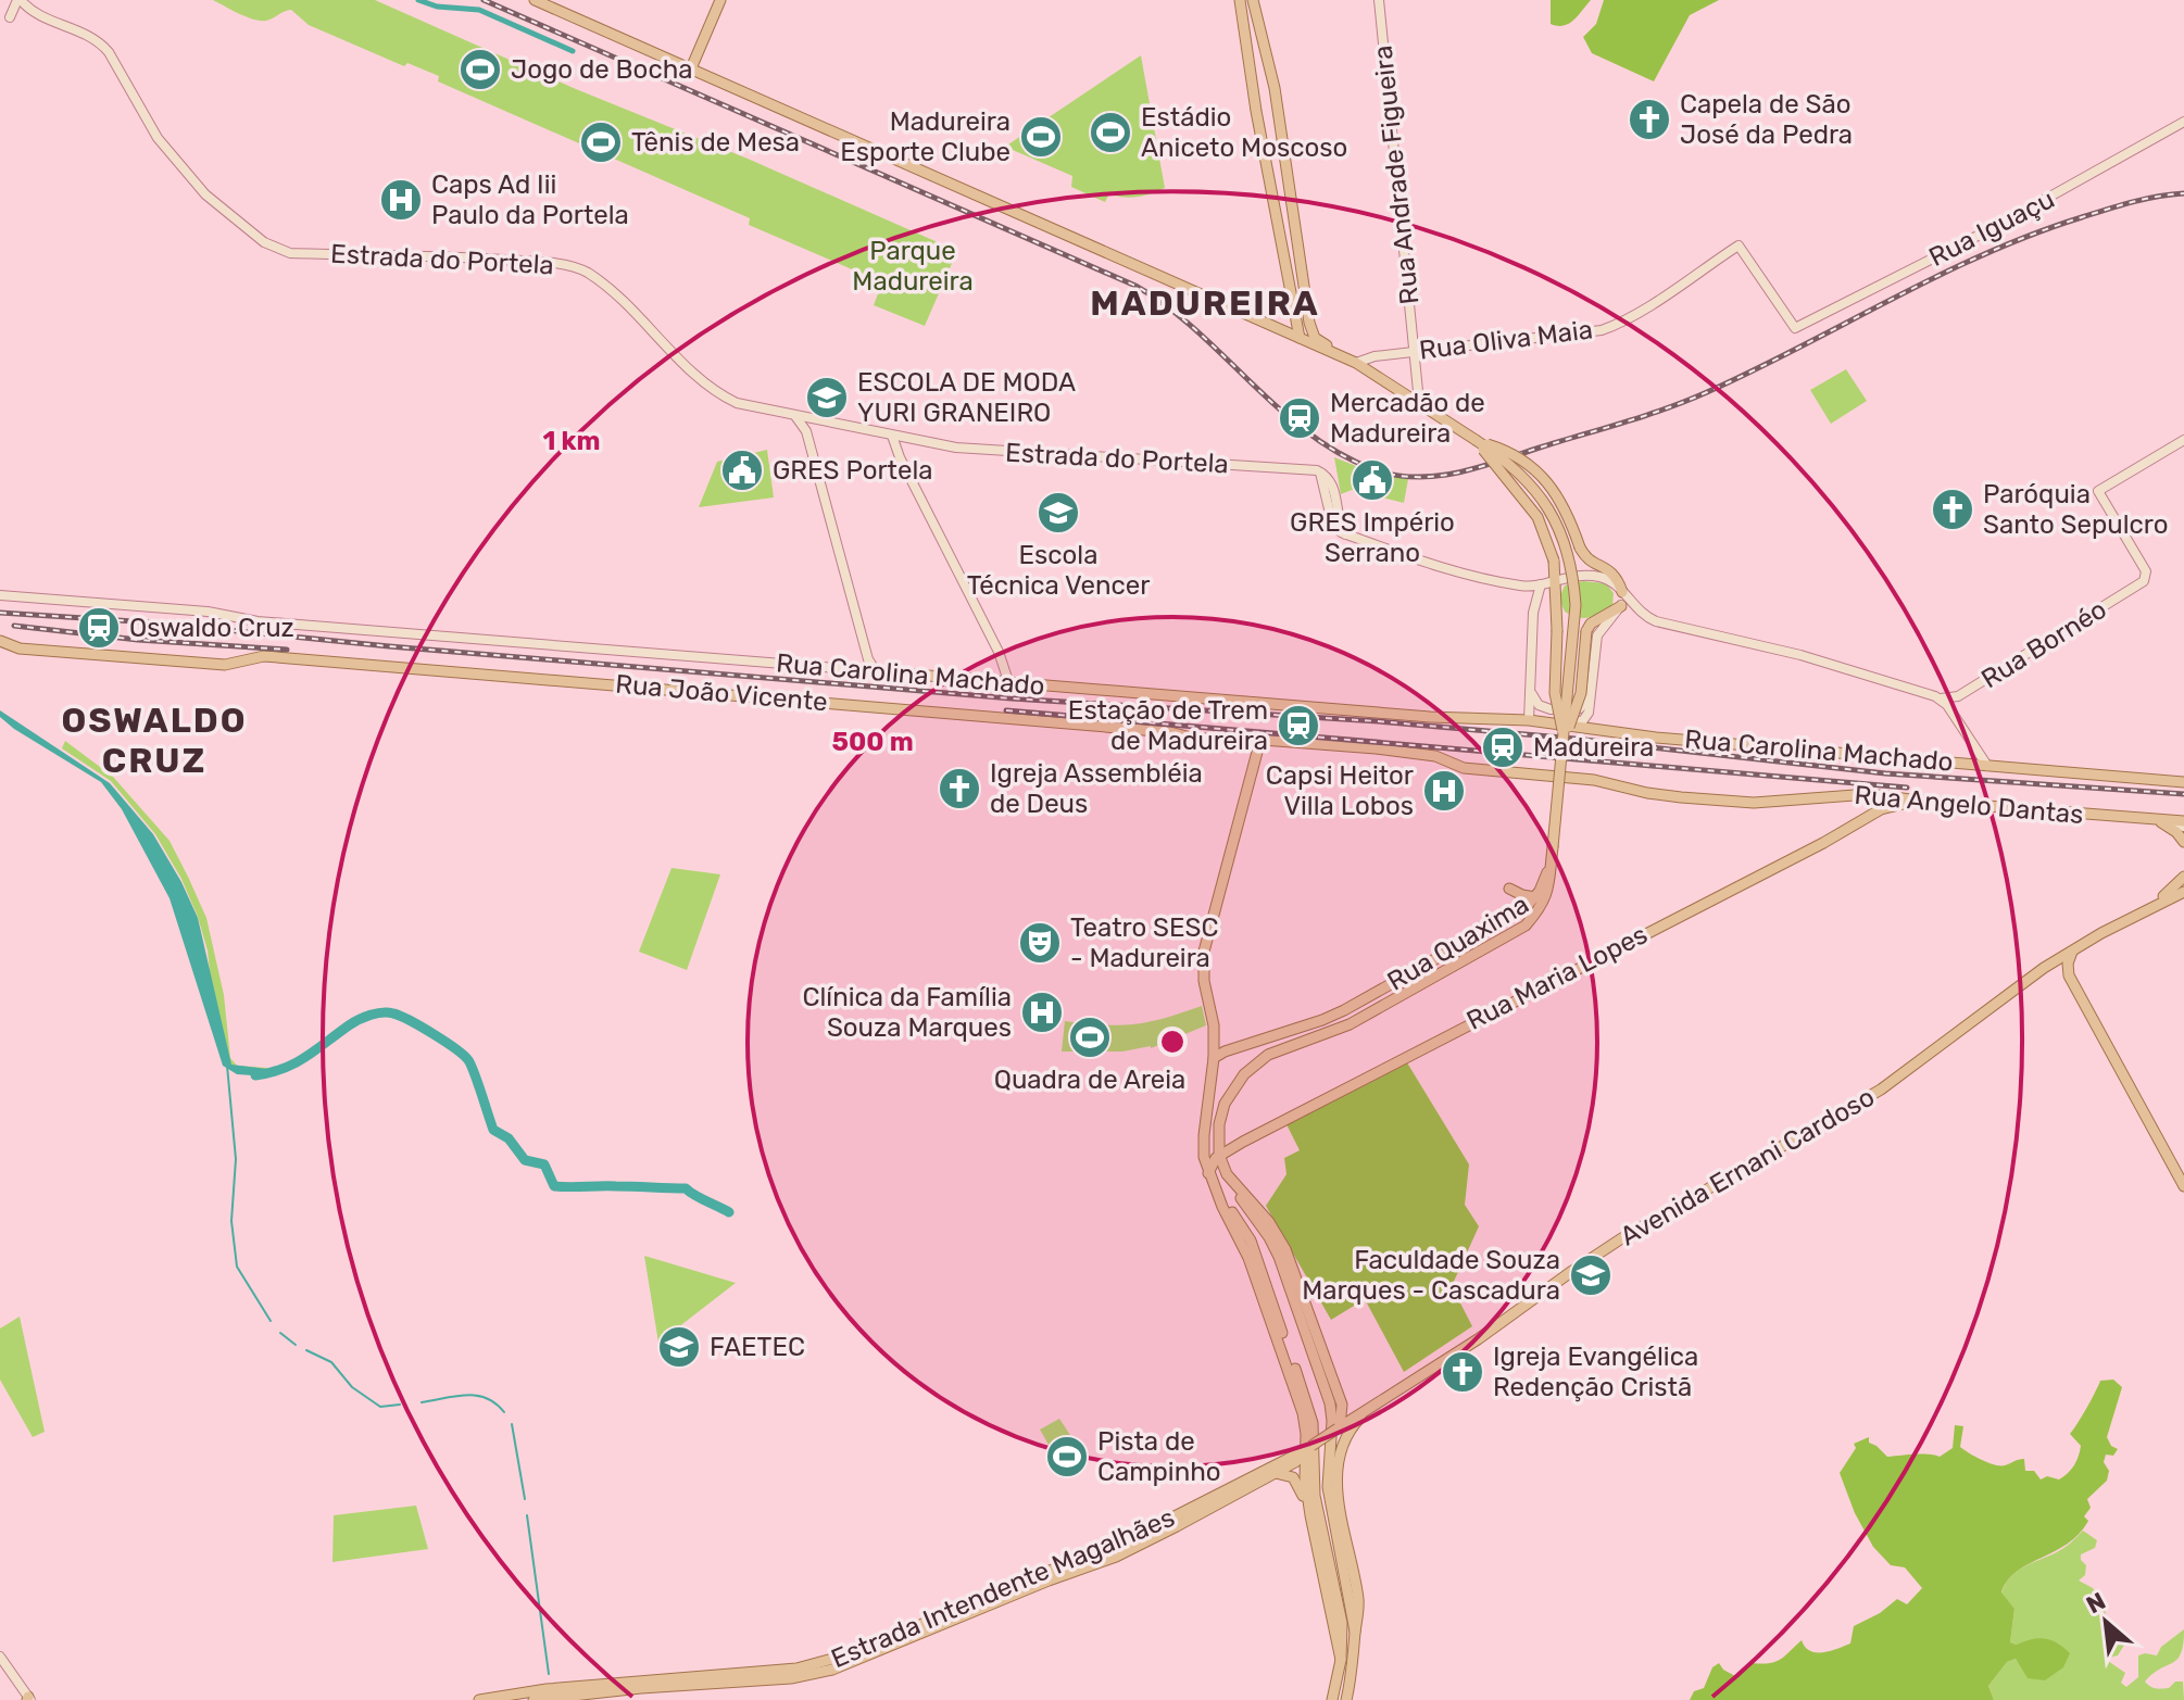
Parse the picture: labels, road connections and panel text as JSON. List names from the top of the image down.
{
  "streets": {
    "main road": [
      "Rua Andrade Figueira",
      "Rua Iguaçu",
      "Estrada do Portela",
      "Rua Oliva Maia",
      "Rua Bornéo",
      "Rua Carolina Machado",
      "Rua João Vicente",
      "Rua Angelo Dantas",
      "Rua Quaxima",
      "Rua Maria Lopes",
      "Avenida Ernani Cardoso",
      "Estrada Intendente Magalhães"
    ]
  },
  "crossings": [
    ["Rua Andrade Figueira", "Rua Oliva Maia"],
    ["Rua Iguaçu", "Rua Oliva Maia"],
    ["Rua João Vicente", "Rua Angelo Dantas"],
    ["Rua Angelo Dantas", "Rua Maria Lopes"],
    ["Rua Quaxima", "Rua Maria Lopes"],
    ["Avenida Ernani Cardoso", "Estrada Intendente Magalhães"]
  ],
  "districts": ["MADUREIRA", "OSWALDO CRUZ"],
  "parks": ["Parque Madureira"],
  "places": {
    "sports": [
      "Jogo de Bocha",
      "Estádio Aniceto Moscoso",
      "Madureira Esporte Clube",
      "Tênis de Mesa",
      "Quadra de Areia",
      "Pista de Campinho"
    ],
    "church": [
      "Capela de São José da Pedra",
      "Paróquia Santo Sepulcro",
      "Igreja Assembléia de Deus",
      "Igreja Evangélica Redenção Cristã"
    ],
    "hospital": ["Caps Ad Iii Paulo da Portela", "Capsi Heitor Villa Lobos", "Clínica da Família Souza Marques"],
    "school or university": [
      "ESCOLA DE MODA YURI GRANEIRO",
      "Escola Técnica Vencer",
      "Faculdade Souza Marques - Cascadura",
      "FAETEC"
    ],
    "station": [
      "Mercadão de Madureira",
      "Oswaldo Cruz",
      "Estação de Trem de Madureira",
      "Madureira"
    ],
    "public building": ["GRES Portela", "GRES Império Serrano"],
    "theatre": ["Teatro SESC - Madureira"]
  },
  "north": "top left",
  "rings": ["1 km", "500 m"]
}
